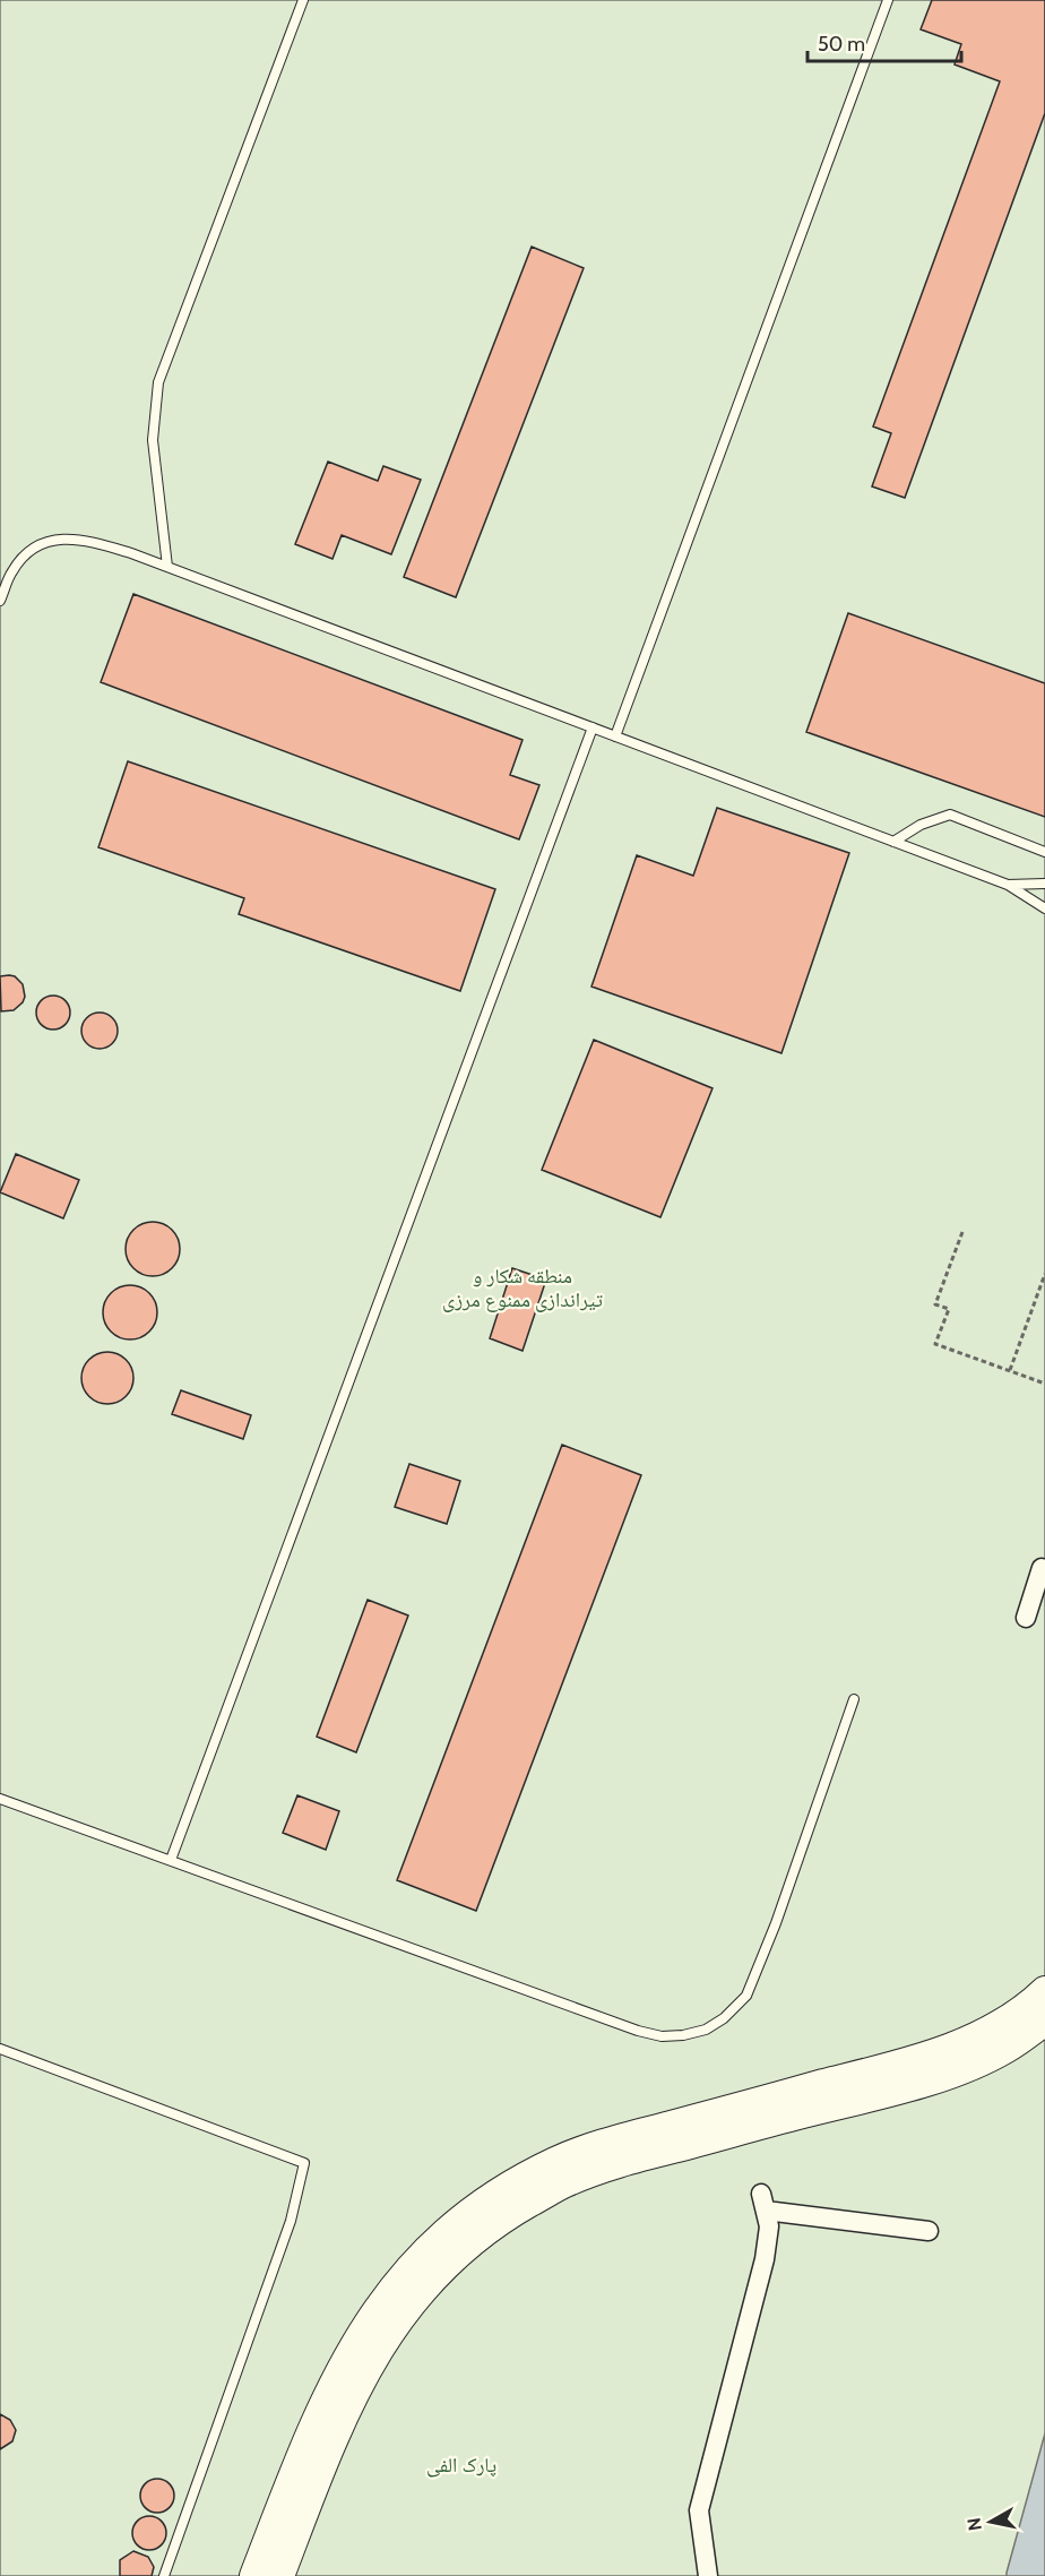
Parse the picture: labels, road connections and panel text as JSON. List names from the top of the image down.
{
  "parks": ["منطقه شکار و تیراندازی ممنوع مرزی", "پارک الفی"],
  "scale_bar": "50 m",
  "north": "left"
}
